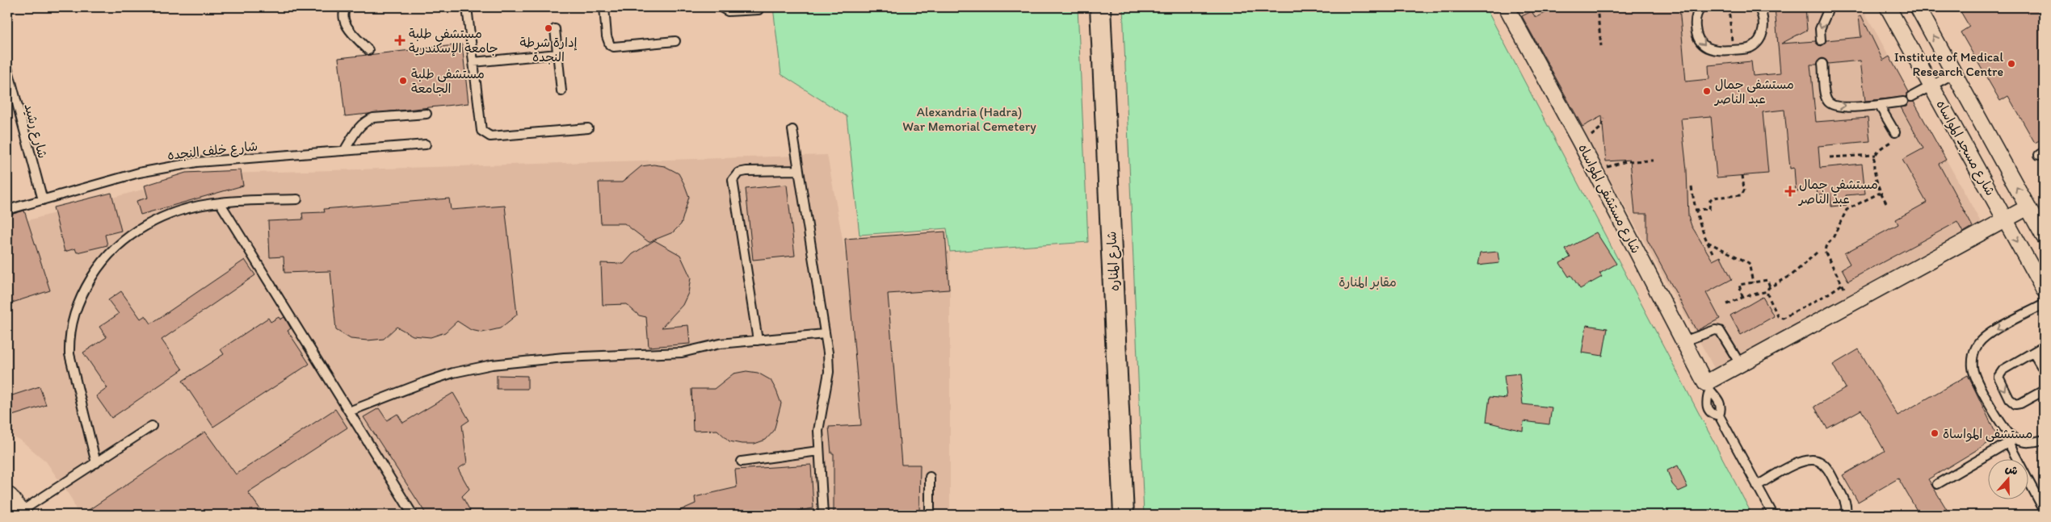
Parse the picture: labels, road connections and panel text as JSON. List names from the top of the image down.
{
  "streets": {
    "street": ["شارع مسجد المواساه", "شارع مستشفى المواساه", "شارع المناره"],
    "lane": ["شارع رشيد", "شارع خلف النجده"]
  },
  "crossings": [
    ["شارع رشيد", "شارع خلف النجده"]
  ],
  "parks": ["Alexandria (Hadra) War Memorial Cemetery", "مقابر المنارة"],
  "places": {
    "other": [
      "إدارة شرطة النجدة",
      "Institute of Medical Research Centre",
      "مستشفى طلبة الجامعة",
      "مستشفى جمال عبد الناصر",
      "مستشفى المواساة"
    ],
    "health": ["مستشفى طلبة جامعة الإسكندرية", "مستشفي جمال عبد الناصر"]
  },
  "north": "top"
}
